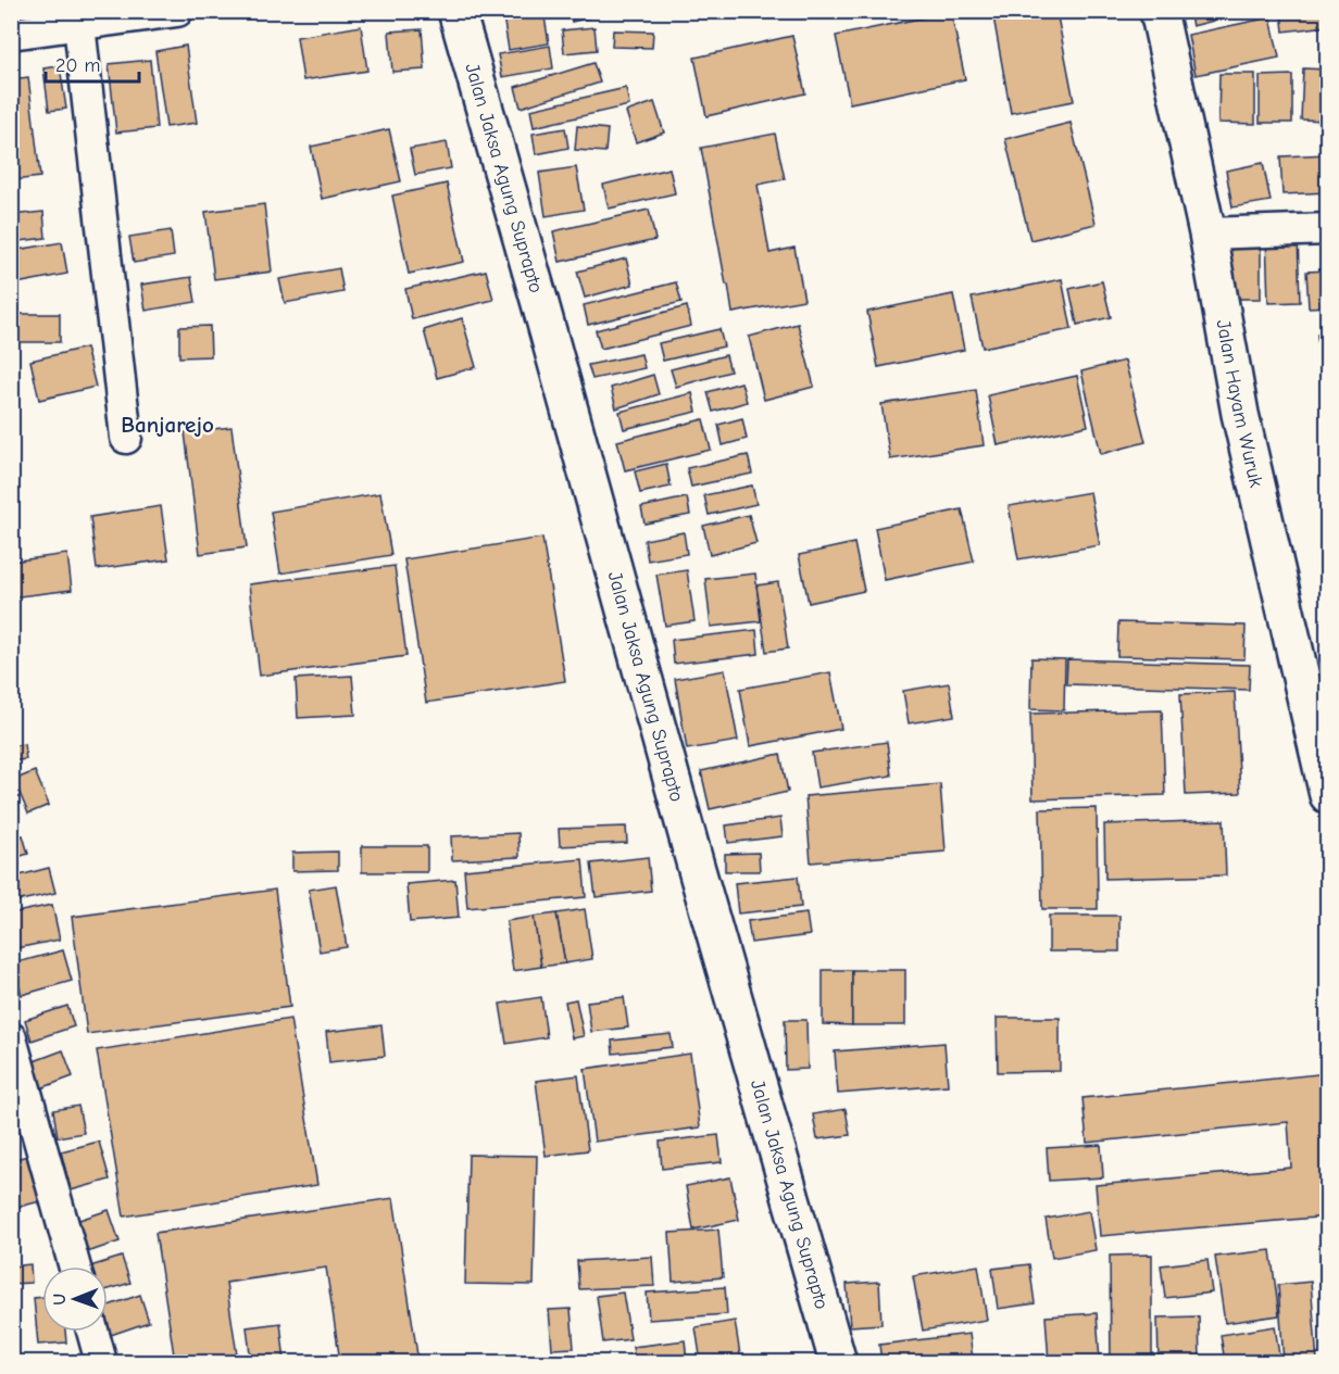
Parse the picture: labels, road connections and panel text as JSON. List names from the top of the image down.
{
  "streets": {
    "main road": ["Jalan Jaksa Agung Suprapto", "Jalan Hayam Wuruk"]
  },
  "districts": ["Banjarejo"],
  "scale_bar": "20 m",
  "north": "left"
}
